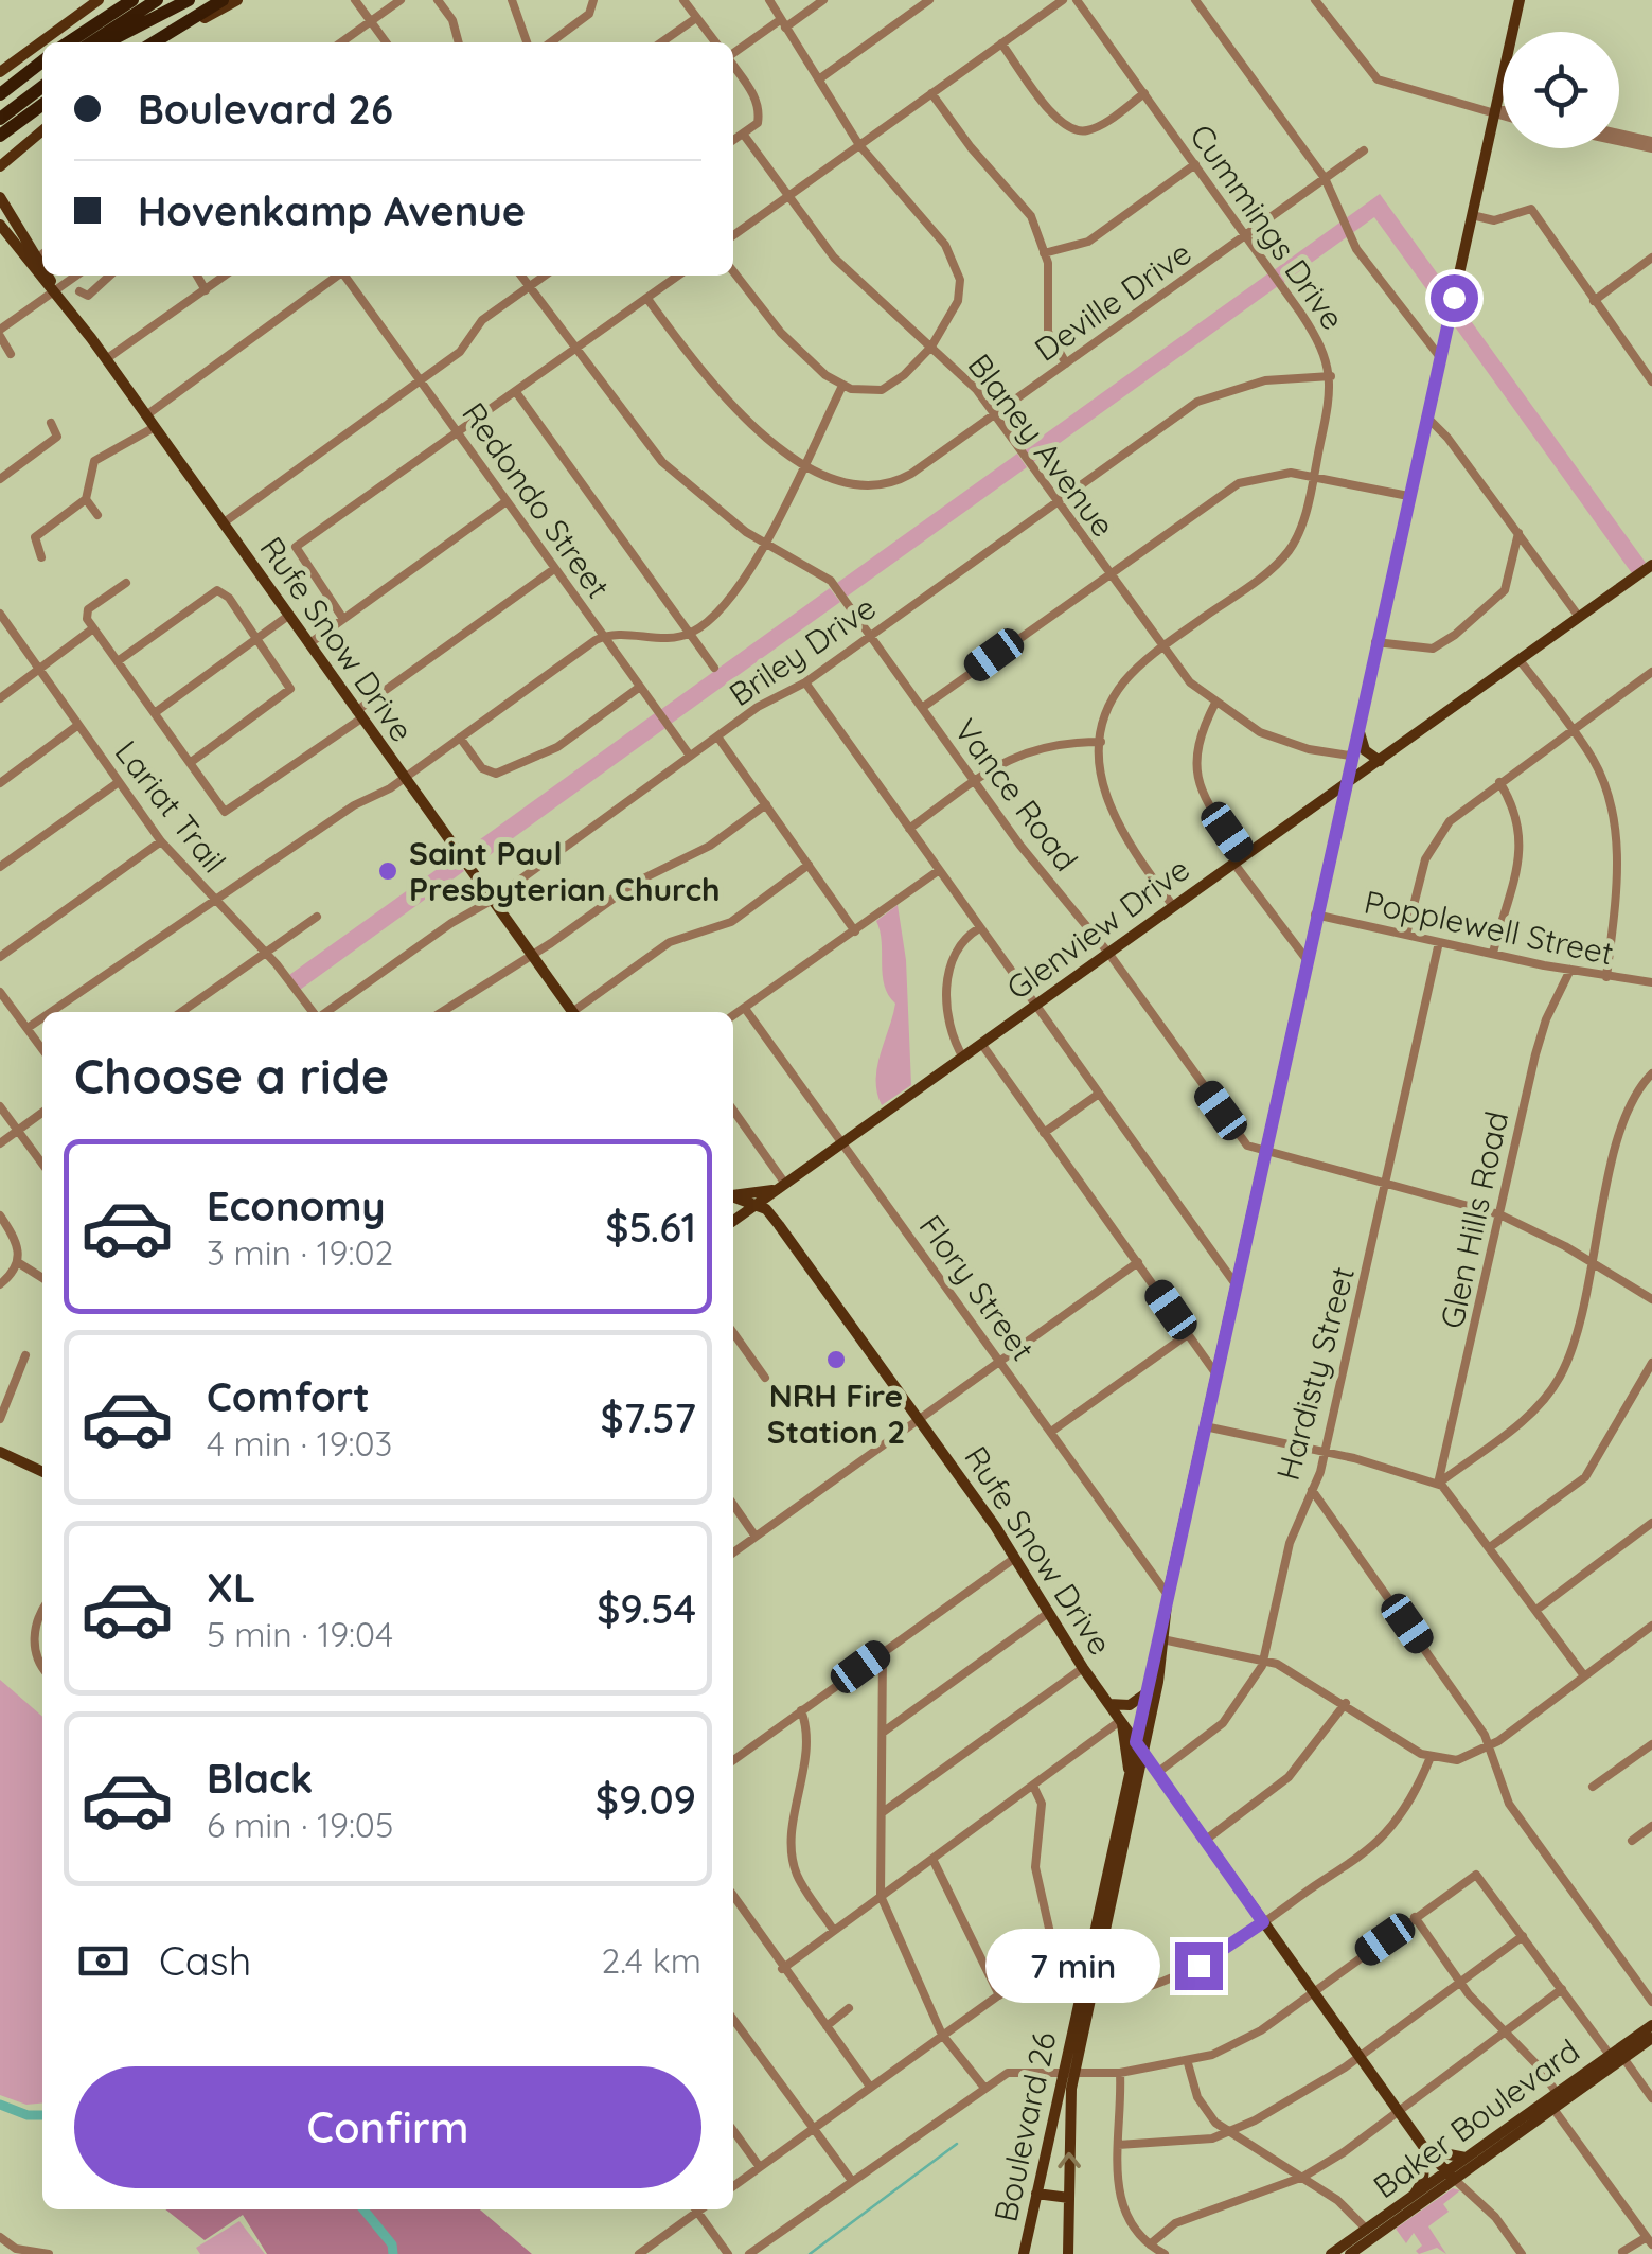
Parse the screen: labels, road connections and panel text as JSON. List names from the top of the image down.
{
  "streets": {
    "main road": [
      "Rufe Snow Drive",
      "Glenview Drive",
      "Baker Boulevard",
      "Boulevard 26"
    ],
    "street": [
      "Cummings Drive",
      "Deville Drive",
      "Blaney Avenue",
      "Redondo Street",
      "Briley Drive",
      "Vance Road",
      "Lariat Trail",
      "Popplewell Street",
      "Glen Hills Road",
      "Flory Street",
      "Hardisty Street"
    ]
  },
  "crossings": [
    ["Cummings Drive", "Deville Drive"],
    ["Cummings Drive", "Blaney Avenue"],
    ["Cummings Drive", "Briley Drive"],
    ["Cummings Drive", "Glenview Drive"],
    ["Deville Drive", "Blaney Avenue"],
    ["Blaney Avenue", "Briley Drive"],
    ["Blaney Avenue", "Boulevard 26"],
    ["Redondo Street", "Briley Drive"],
    ["Rufe Snow Drive", "Briley Drive"],
    ["Rufe Snow Drive", "Glenview Drive"],
    ["Rufe Snow Drive", "Hardisty Street"],
    ["Rufe Snow Drive", "Baker Boulevard"],
    ["Rufe Snow Drive", "Boulevard 26"],
    ["Briley Drive", "Vance Road"],
    ["Vance Road", "Glenview Drive"],
    ["Vance Road", "Glen Hills Road"],
    ["Vance Road", "Hardisty Street"],
    ["Vance Road", "Boulevard 26"],
    ["Popplewell Street", "Glen Hills Road"],
    ["Popplewell Street", "Hardisty Street"],
    ["Popplewell Street", "Boulevard 26"],
    ["Glenview Drive", "Flory Street"],
    ["Glenview Drive", "Boulevard 26"],
    ["Flory Street", "Boulevard 26"]
  ],
  "places": ["Saint Paul Presbyterian Church", "NRH Fire Station 2"],
  "page": {
    "banner": ["Boulevard 26", "Hovenkamp Avenue"],
    "heading": "Choose a ride",
    "list": [
      {
        "name": "Economy",
        "note": "3 min · 19:02",
        "value": "$5.61"
      },
      {
        "name": "Comfort",
        "note": "4 min · 19:03",
        "value": "$7.57"
      },
      {
        "name": "XL",
        "note": "5 min · 19:04",
        "value": "$9.54"
      },
      {
        "name": "Black",
        "note": "6 min · 19:05",
        "value": "$9.09"
      }
    ],
    "pay": ["Cash", "2.4 km"],
    "bubble": "7 min",
    "buttons": "Confirm"
  }
}
